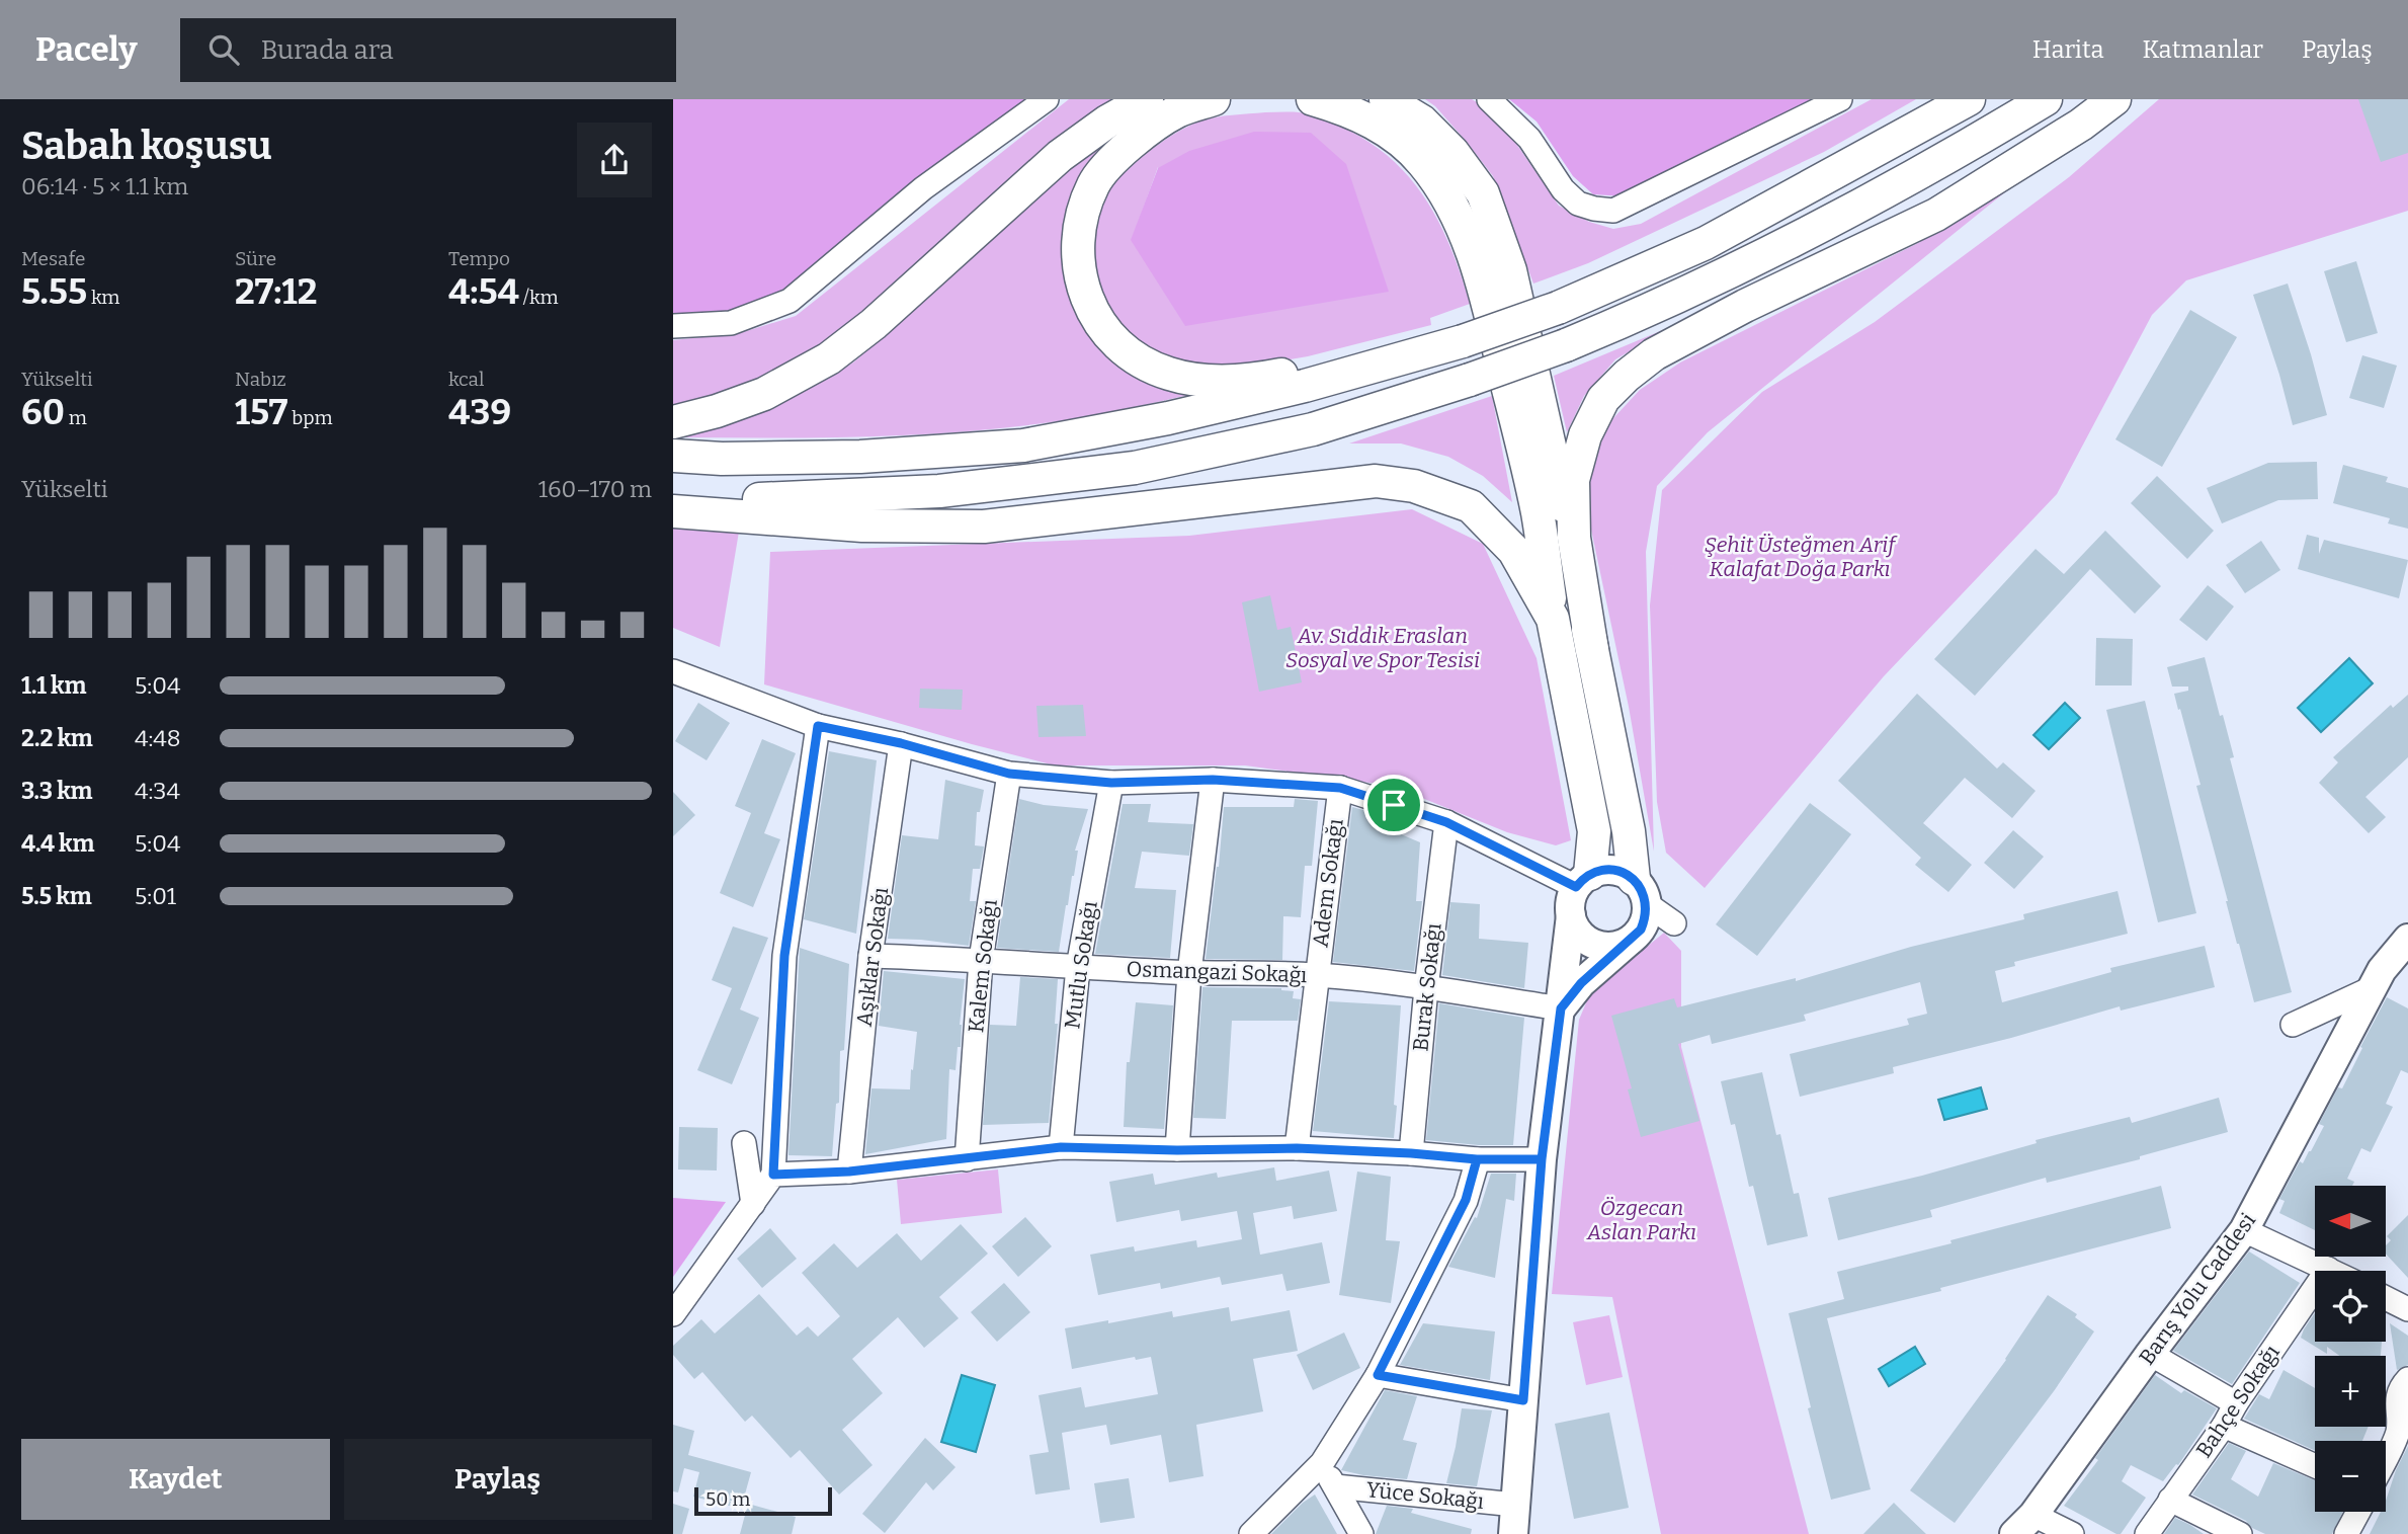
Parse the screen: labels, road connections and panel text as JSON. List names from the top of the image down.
{
  "streets": {
    "main road": ["Barış Yolu Caddesi"],
    "street": [
      "Adem Sokağı",
      "Aşıklar Sokağı",
      "Mutlu Sokağı",
      "Kalem Sokağı",
      "Osmangazi Sokağı",
      "Burak Sokağı",
      "Bahçe Sokağı",
      "Yüce Sokağı"
    ]
  },
  "crossings": [
    ["Adem Sokağı", "Osmangazi Sokağı"],
    ["Aşıklar Sokağı", "Osmangazi Sokağı"],
    ["Mutlu Sokağı", "Osmangazi Sokağı"],
    ["Kalem Sokağı", "Osmangazi Sokağı"],
    ["Osmangazi Sokağı", "Burak Sokağı"]
  ],
  "parks": ["Şehit Üsteğmen Arif Kalafat Doğa Parkı", "Av. Sıddık Eraslan Sosyal ve Spor Tesisi", "Özgecan Aslan Parkı"],
  "scale_bar": "50 m",
  "north": "left",
  "page": {
    "header": "Pacely",
    "search": "Burada ara",
    "nav": ["Harita", "Katmanlar", "Paylaş"],
    "heading": ["Sabah koşusu", "06:14 · 5 × 1.1 km"],
    "stats": [
      ["Mesafe", "5.55 km"],
      ["Süre", "27:12"],
      ["Tempo", "4:54 /km"],
      ["Yükselti", "60 m"],
      ["Nabız", "157 bpm"],
      ["kcal", "439"]
    ],
    "chart": ["Yükselti", "160–170 m"],
    "list": [
      {
        "name": "1.1 km",
        "note": "5:04"
      },
      {
        "name": "2.2 km",
        "note": "4:48"
      },
      {
        "name": "3.3 km",
        "note": "4:34"
      },
      {
        "name": "4.4 km",
        "note": "5:04"
      },
      {
        "name": "5.5 km",
        "note": "5:01"
      }
    ],
    "map_buttons": ["+", "−"],
    "buttons": ["Kaydet", "Paylaş"],
    "scale": "50 m"
  }
}
